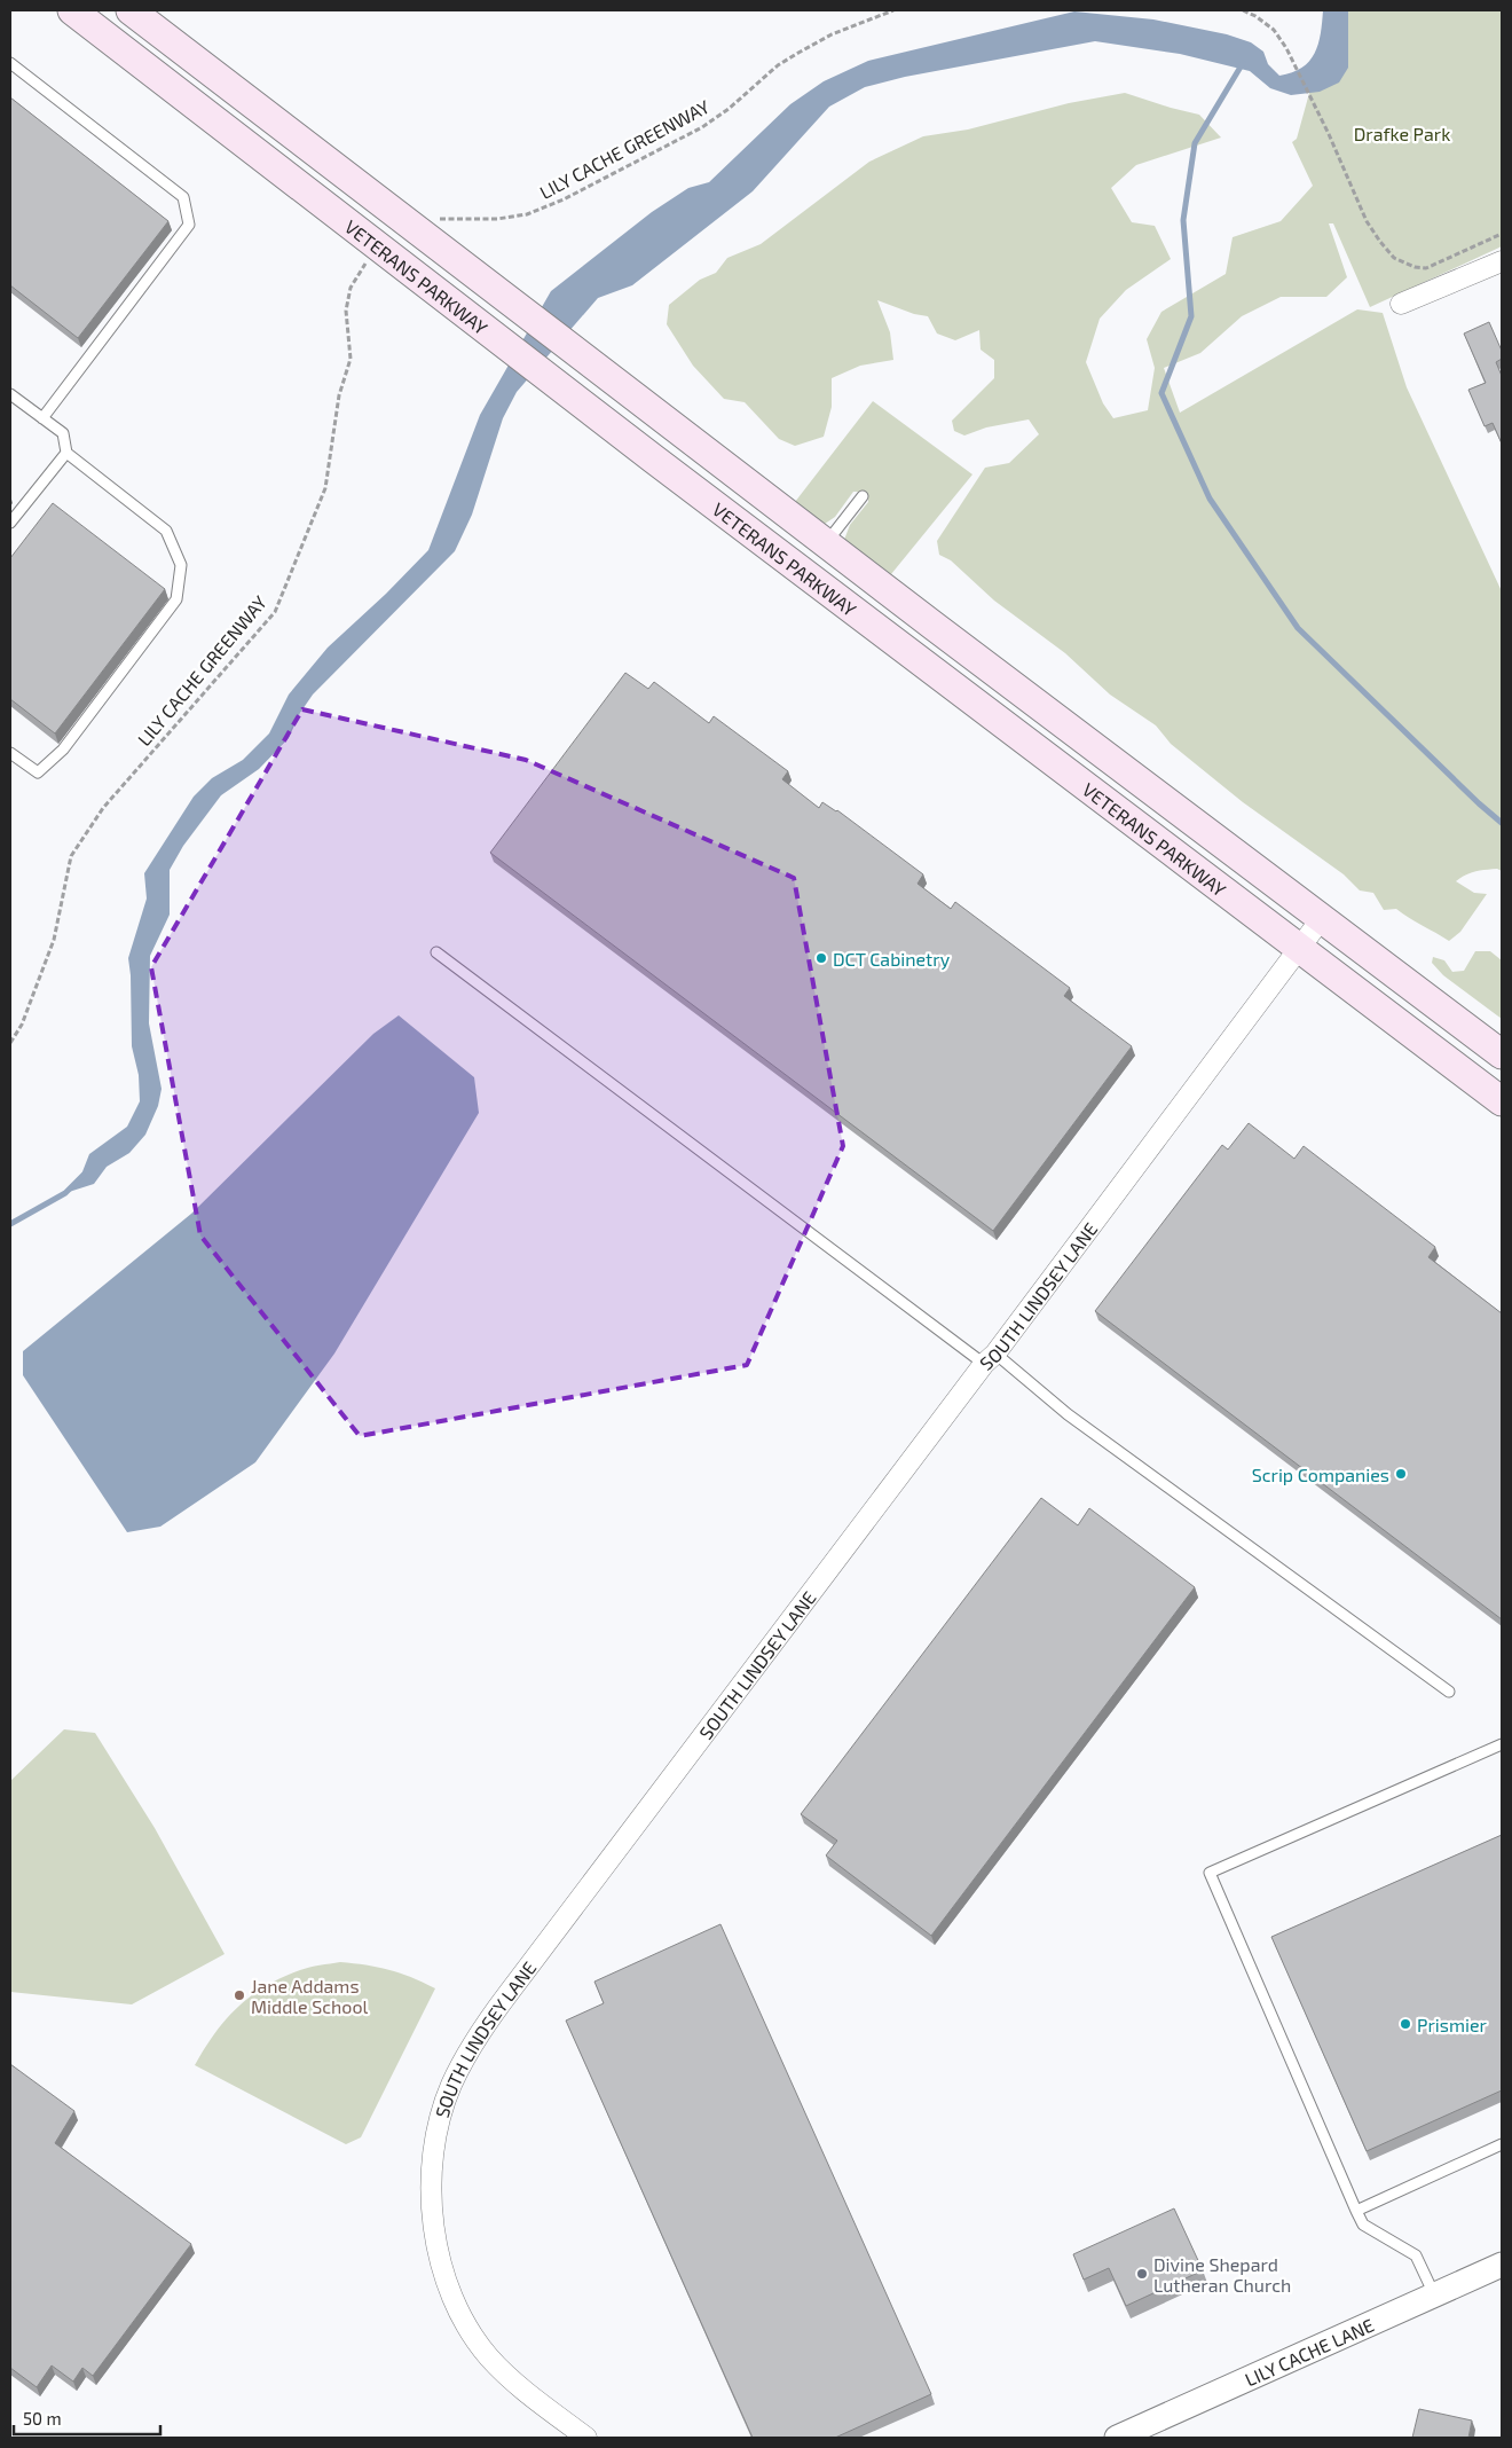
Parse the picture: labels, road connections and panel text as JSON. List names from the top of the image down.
{
  "streets": {
    "main road": ["VETERANS PARKWAY"],
    "street": ["SOUTH LINDSEY LANE", "LILY CACHE LANE"],
    "path": ["LILY CACHE GREENWAY"]
  },
  "crossings": [
    ["LILY CACHE GREENWAY", "VETERANS PARKWAY"],
    ["VETERANS PARKWAY", "SOUTH LINDSEY LANE"]
  ],
  "parks": ["Drafke Park"],
  "places": [
    "DCT Cabinetry",
    "Scrip Companies",
    "Jane Addams Middle School",
    "Prismier",
    "Divine Shepard Lutheran Church"
  ],
  "scale_bar": "50 m"
}
